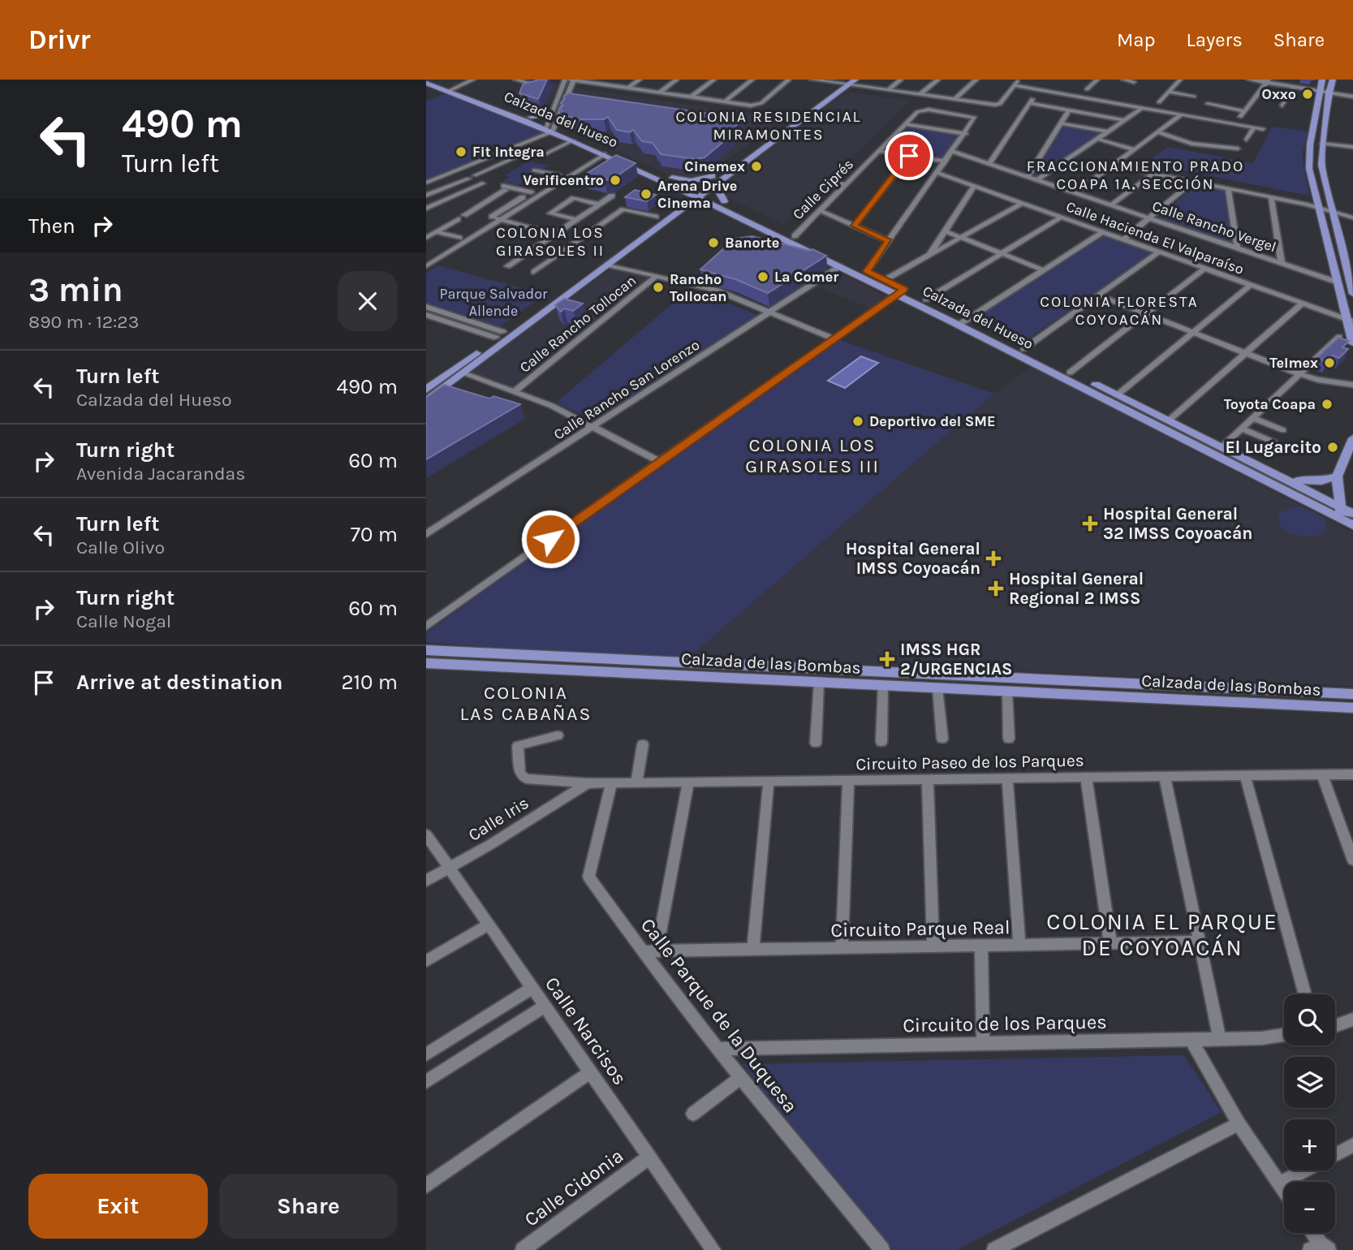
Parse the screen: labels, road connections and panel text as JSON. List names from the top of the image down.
{
  "streets": {
    "main road": ["Calzada del Hueso", "Calzada de las Bombas"],
    "street": [
      "Calle Ciprés",
      "Calle Rancho Vergel",
      "Calle Hacienda El Valparaíso",
      "Calle Rancho Tollocan",
      "Calle Rancho San Lorenzo",
      "Circuito Paseo de los Parques",
      "Calle Iris",
      "Circuito Parque Real",
      "Calle Parque de la Duquesa",
      "Circuito de los Parques",
      "Calle Narcisos",
      "Calle Cidonia"
    ]
  },
  "crossings": [
    ["Calzada del Hueso", "Calle Ciprés"],
    ["Calzada del Hueso", "Calle Rancho San Lorenzo"],
    ["Circuito Paseo de los Parques", "Calle Iris"],
    ["Circuito Paseo de los Parques", "Calle Parque de la Duquesa"],
    ["Calle Iris", "Calle Narcisos"],
    ["Circuito Parque Real", "Calle Parque de la Duquesa"],
    ["Calle Parque de la Duquesa", "Circuito de los Parques"],
    ["Calle Narcisos", "Calle Cidonia"]
  ],
  "districts": [
    "COLONIA RESIDENCIAL MIRAMONTES",
    "FRACCIONAMIENTO PRADO COAPA 1A. SECCIÓN",
    "COLONIA LOS GIRASOLES II",
    "COLONIA FLORESTA COYOACÁN",
    "COLONIA LOS GIRASOLES III",
    "COLONIA LAS CABAÑAS",
    "COLONIA EL PARQUE DE COYOACÁN"
  ],
  "parks": ["Parque Salvador Allende"],
  "places": {
    "other": [
      "Oxxo",
      "Fit Integra",
      "Cinemex",
      "Verificentro",
      "Arena Drive Cinema",
      "Banorte",
      "La Comer",
      "Rancho Tollocan",
      "Telmex",
      "Toyota Coapa",
      "Deportivo del SME",
      "El Lugarcito"
    ],
    "health": [
      "Hospital General 32 IMSS Coyoacán",
      "Hospital General IMSS Coyoacán",
      "Hospital General Regional 2 IMSS",
      "IMSS HGR 2/URGENCIAS"
    ]
  },
  "page": {
    "header": "Drivr",
    "nav": ["Map", "Layers", "Share"],
    "turn": ["490 m", "Turn left"],
    "then": "Then",
    "heading": ["3 min", "890 m · 12:23"],
    "list": [
      {
        "name": "Turn left",
        "note": "Calzada del Hueso",
        "value": "490 m"
      },
      {
        "name": "Turn right",
        "note": "Avenida Jacarandas",
        "value": "60 m"
      },
      {
        "name": "Turn left",
        "note": "Calle Olivo",
        "value": "70 m"
      },
      {
        "name": "Turn right",
        "note": "Calle Nogal",
        "value": "60 m"
      },
      {
        "name": "Arrive at destination",
        "value": "210 m"
      }
    ],
    "map_buttons": ["+", "−"],
    "buttons": ["Exit", "Share"]
  }
}
